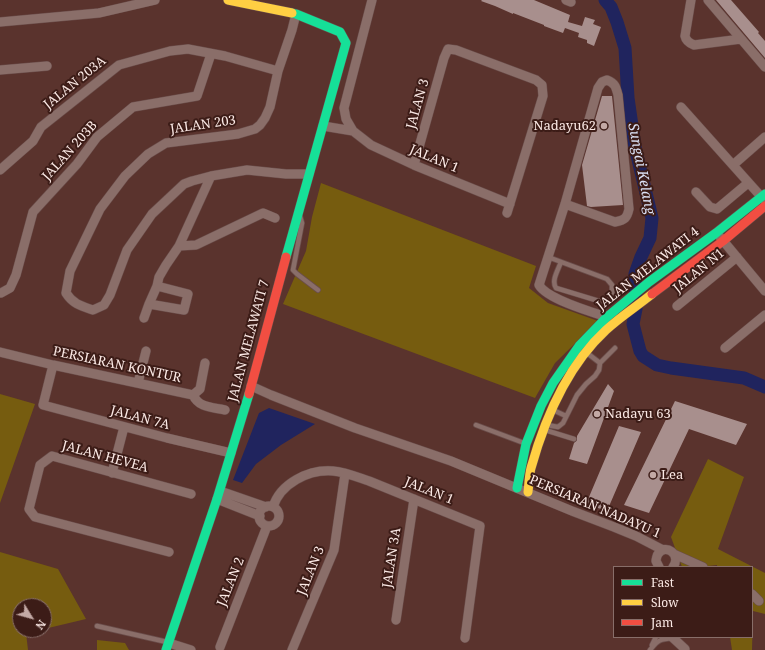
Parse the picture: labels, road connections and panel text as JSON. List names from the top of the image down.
{
  "streets": {
    "street": [
      "JALAN 203A",
      "JALAN 3",
      "JALAN 203",
      "JALAN 203B",
      "JALAN 1",
      "JALAN MELAWATI 4",
      "JALAN N1",
      "JALAN MELAWATI 7",
      "PERSIARAN KONTUR",
      "JALAN 7A",
      "JALAN HEVEA",
      "PERSIARAN NADAYU 1",
      "JALAN 3A",
      "JALAN 2"
    ]
  },
  "crossings": [
    ["JALAN 203A", "JALAN 203"],
    ["JALAN 203A", "JALAN 203B"],
    ["JALAN 3", "JALAN 1"],
    ["JALAN 203", "JALAN MELAWATI 7"],
    ["JALAN 1", "JALAN 3A"],
    ["JALAN 1", "JALAN 2"],
    ["JALAN MELAWATI 4", "PERSIARAN NADAYU 1"],
    ["JALAN MELAWATI 7", "JALAN 7A"],
    ["JALAN MELAWATI 7", "PERSIARAN NADAYU 1"],
    ["PERSIARAN KONTUR", "JALAN 7A"]
  ],
  "water": ["Sungai Kelang"],
  "places": ["Nadayu62", "Nadayu 63", "Lea"],
  "legend": ["Fast", "Slow", "Jam"],
  "north": "bottom right"
}
